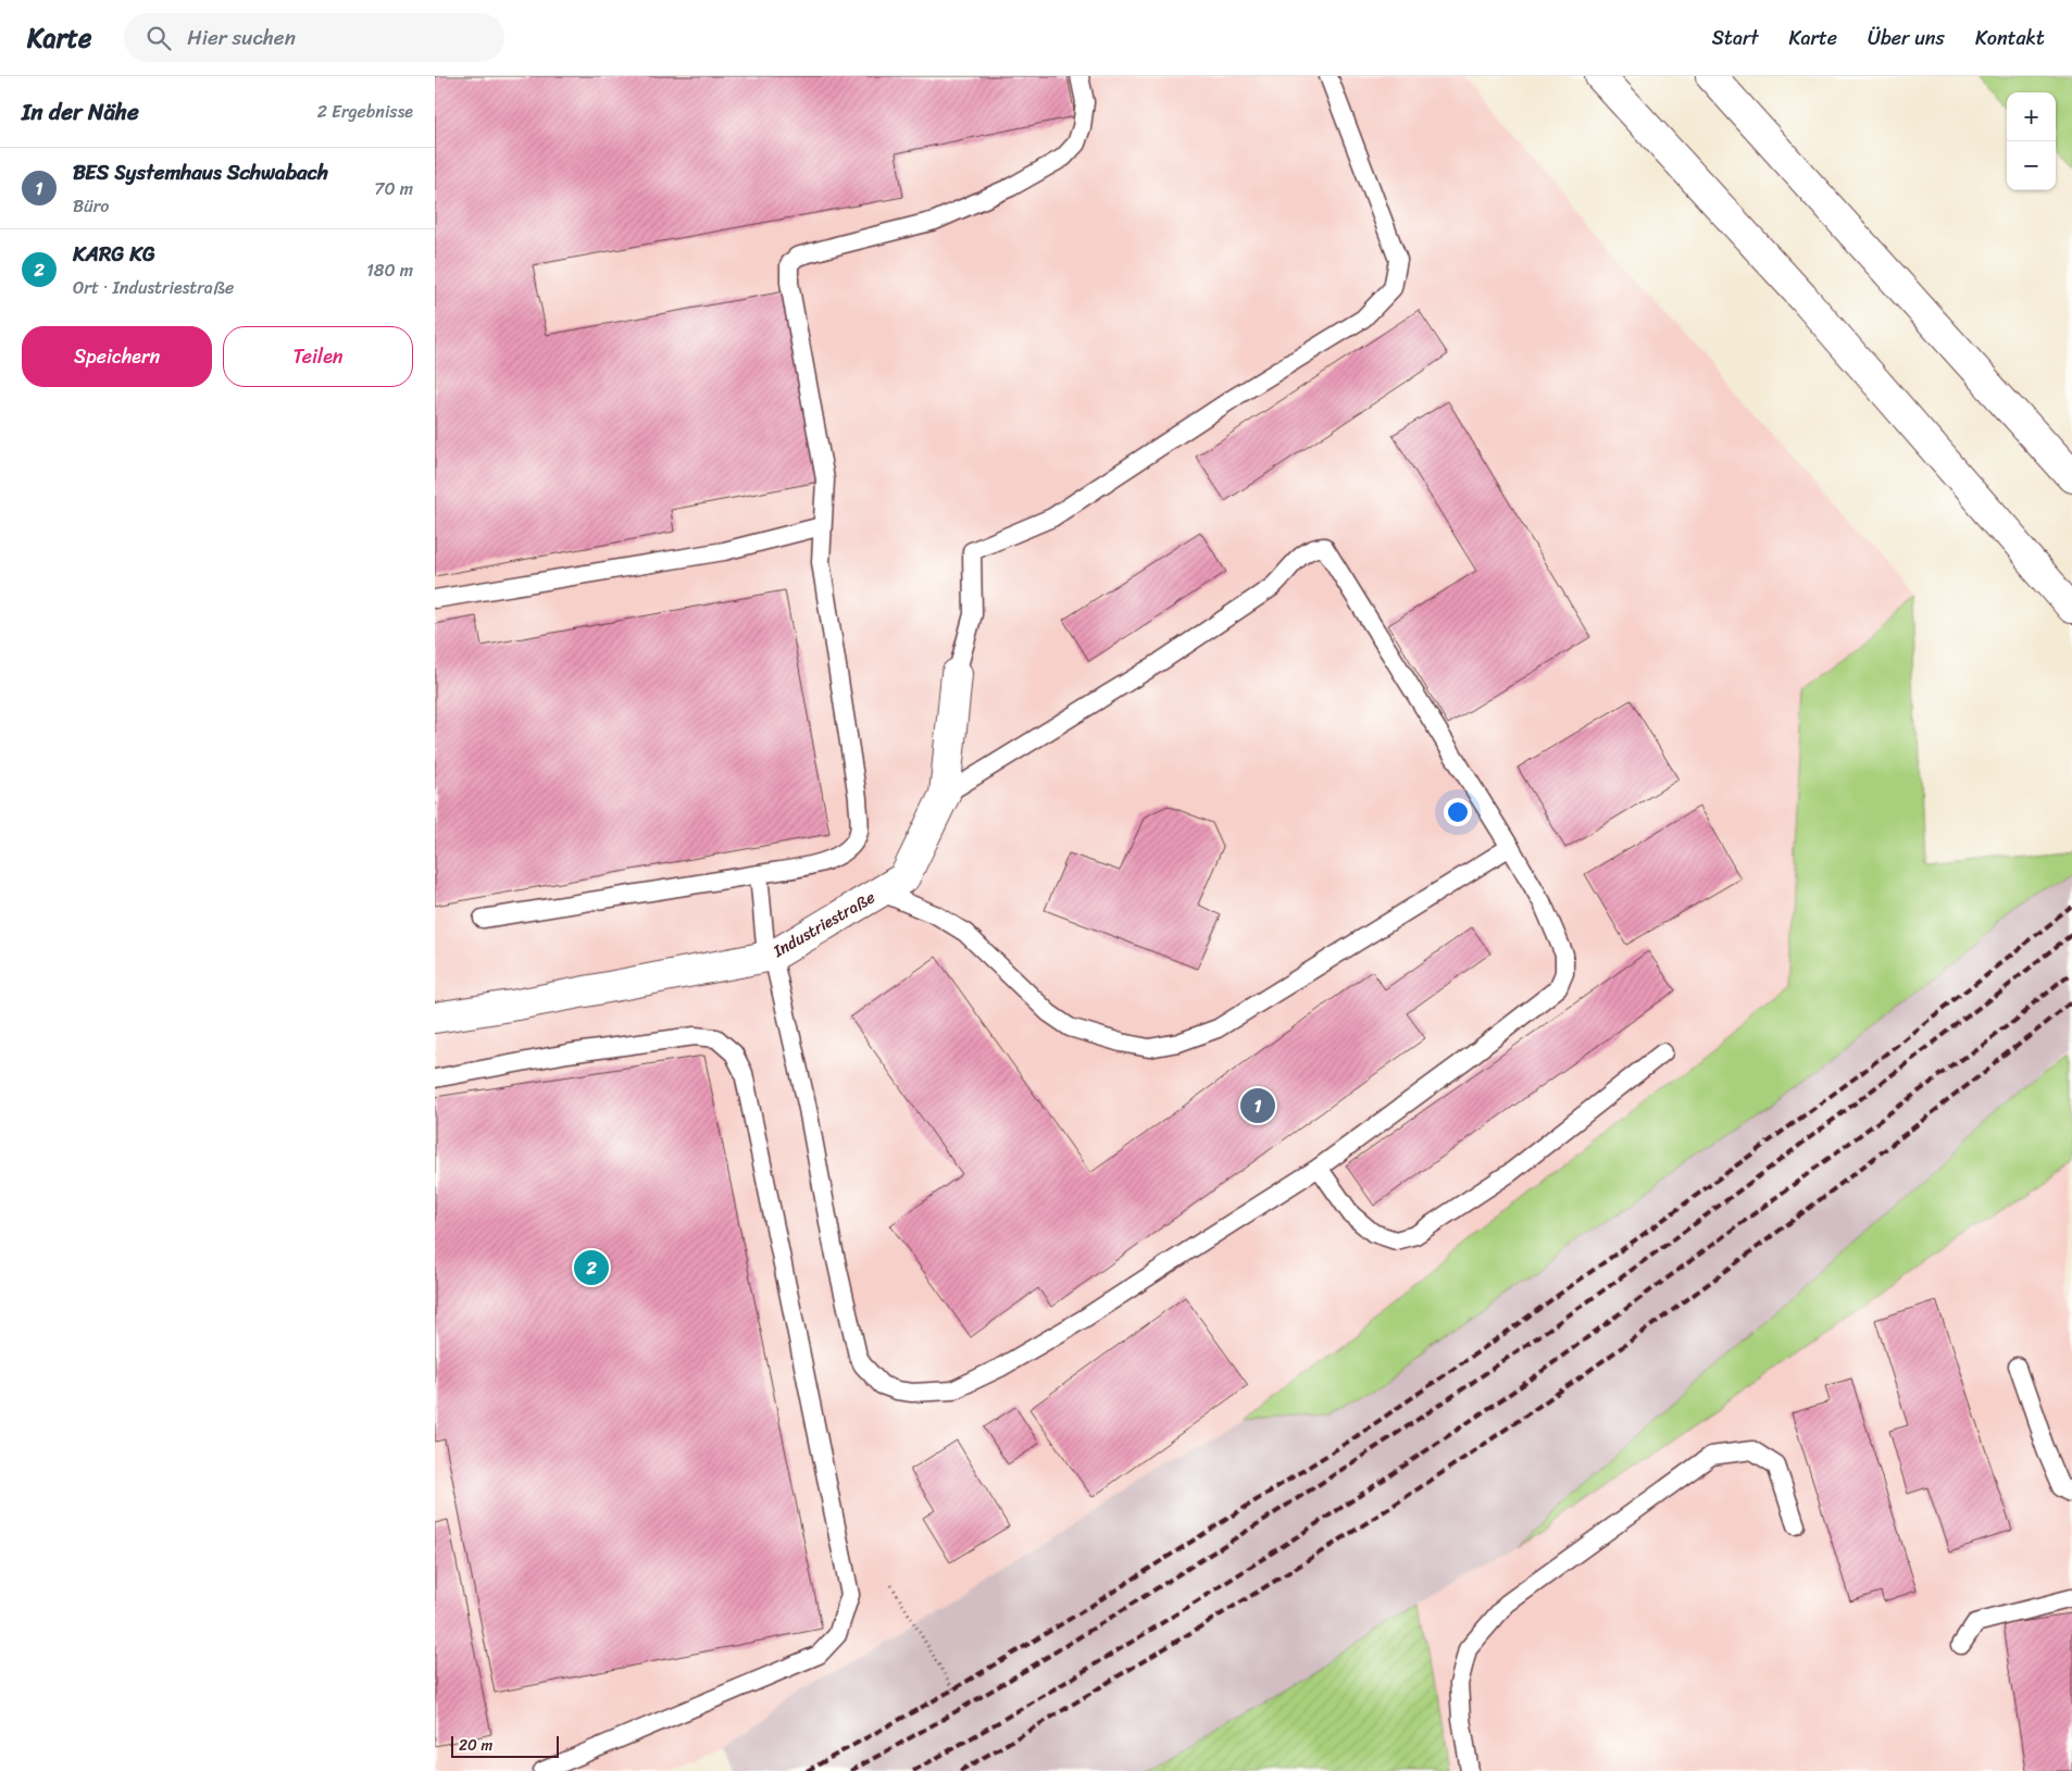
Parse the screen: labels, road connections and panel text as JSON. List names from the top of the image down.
{
  "streets": {
    "main road": ["Industriestraße"]
  },
  "scale_bar": "20 m",
  "page": {
    "header": "Karte",
    "search": "Hier suchen",
    "nav": [
      "Start",
      "Karte",
      "Über uns",
      "Kontakt"
    ],
    "heading": ["In der Nähe", "2 Ergebnisse"],
    "map_buttons": ["+", "−"],
    "list": [
      {
        "mark": "1",
        "name": "BES Systemhaus Schwabach",
        "note": "Büro",
        "value": "70 m"
      },
      {
        "mark": "2",
        "name": "KARG KG",
        "note": "Ort · Industriestraße",
        "value": "180 m"
      }
    ],
    "buttons": ["Speichern", "Teilen"],
    "pins": ["1", "2"],
    "scale": "20 m"
  }
}
